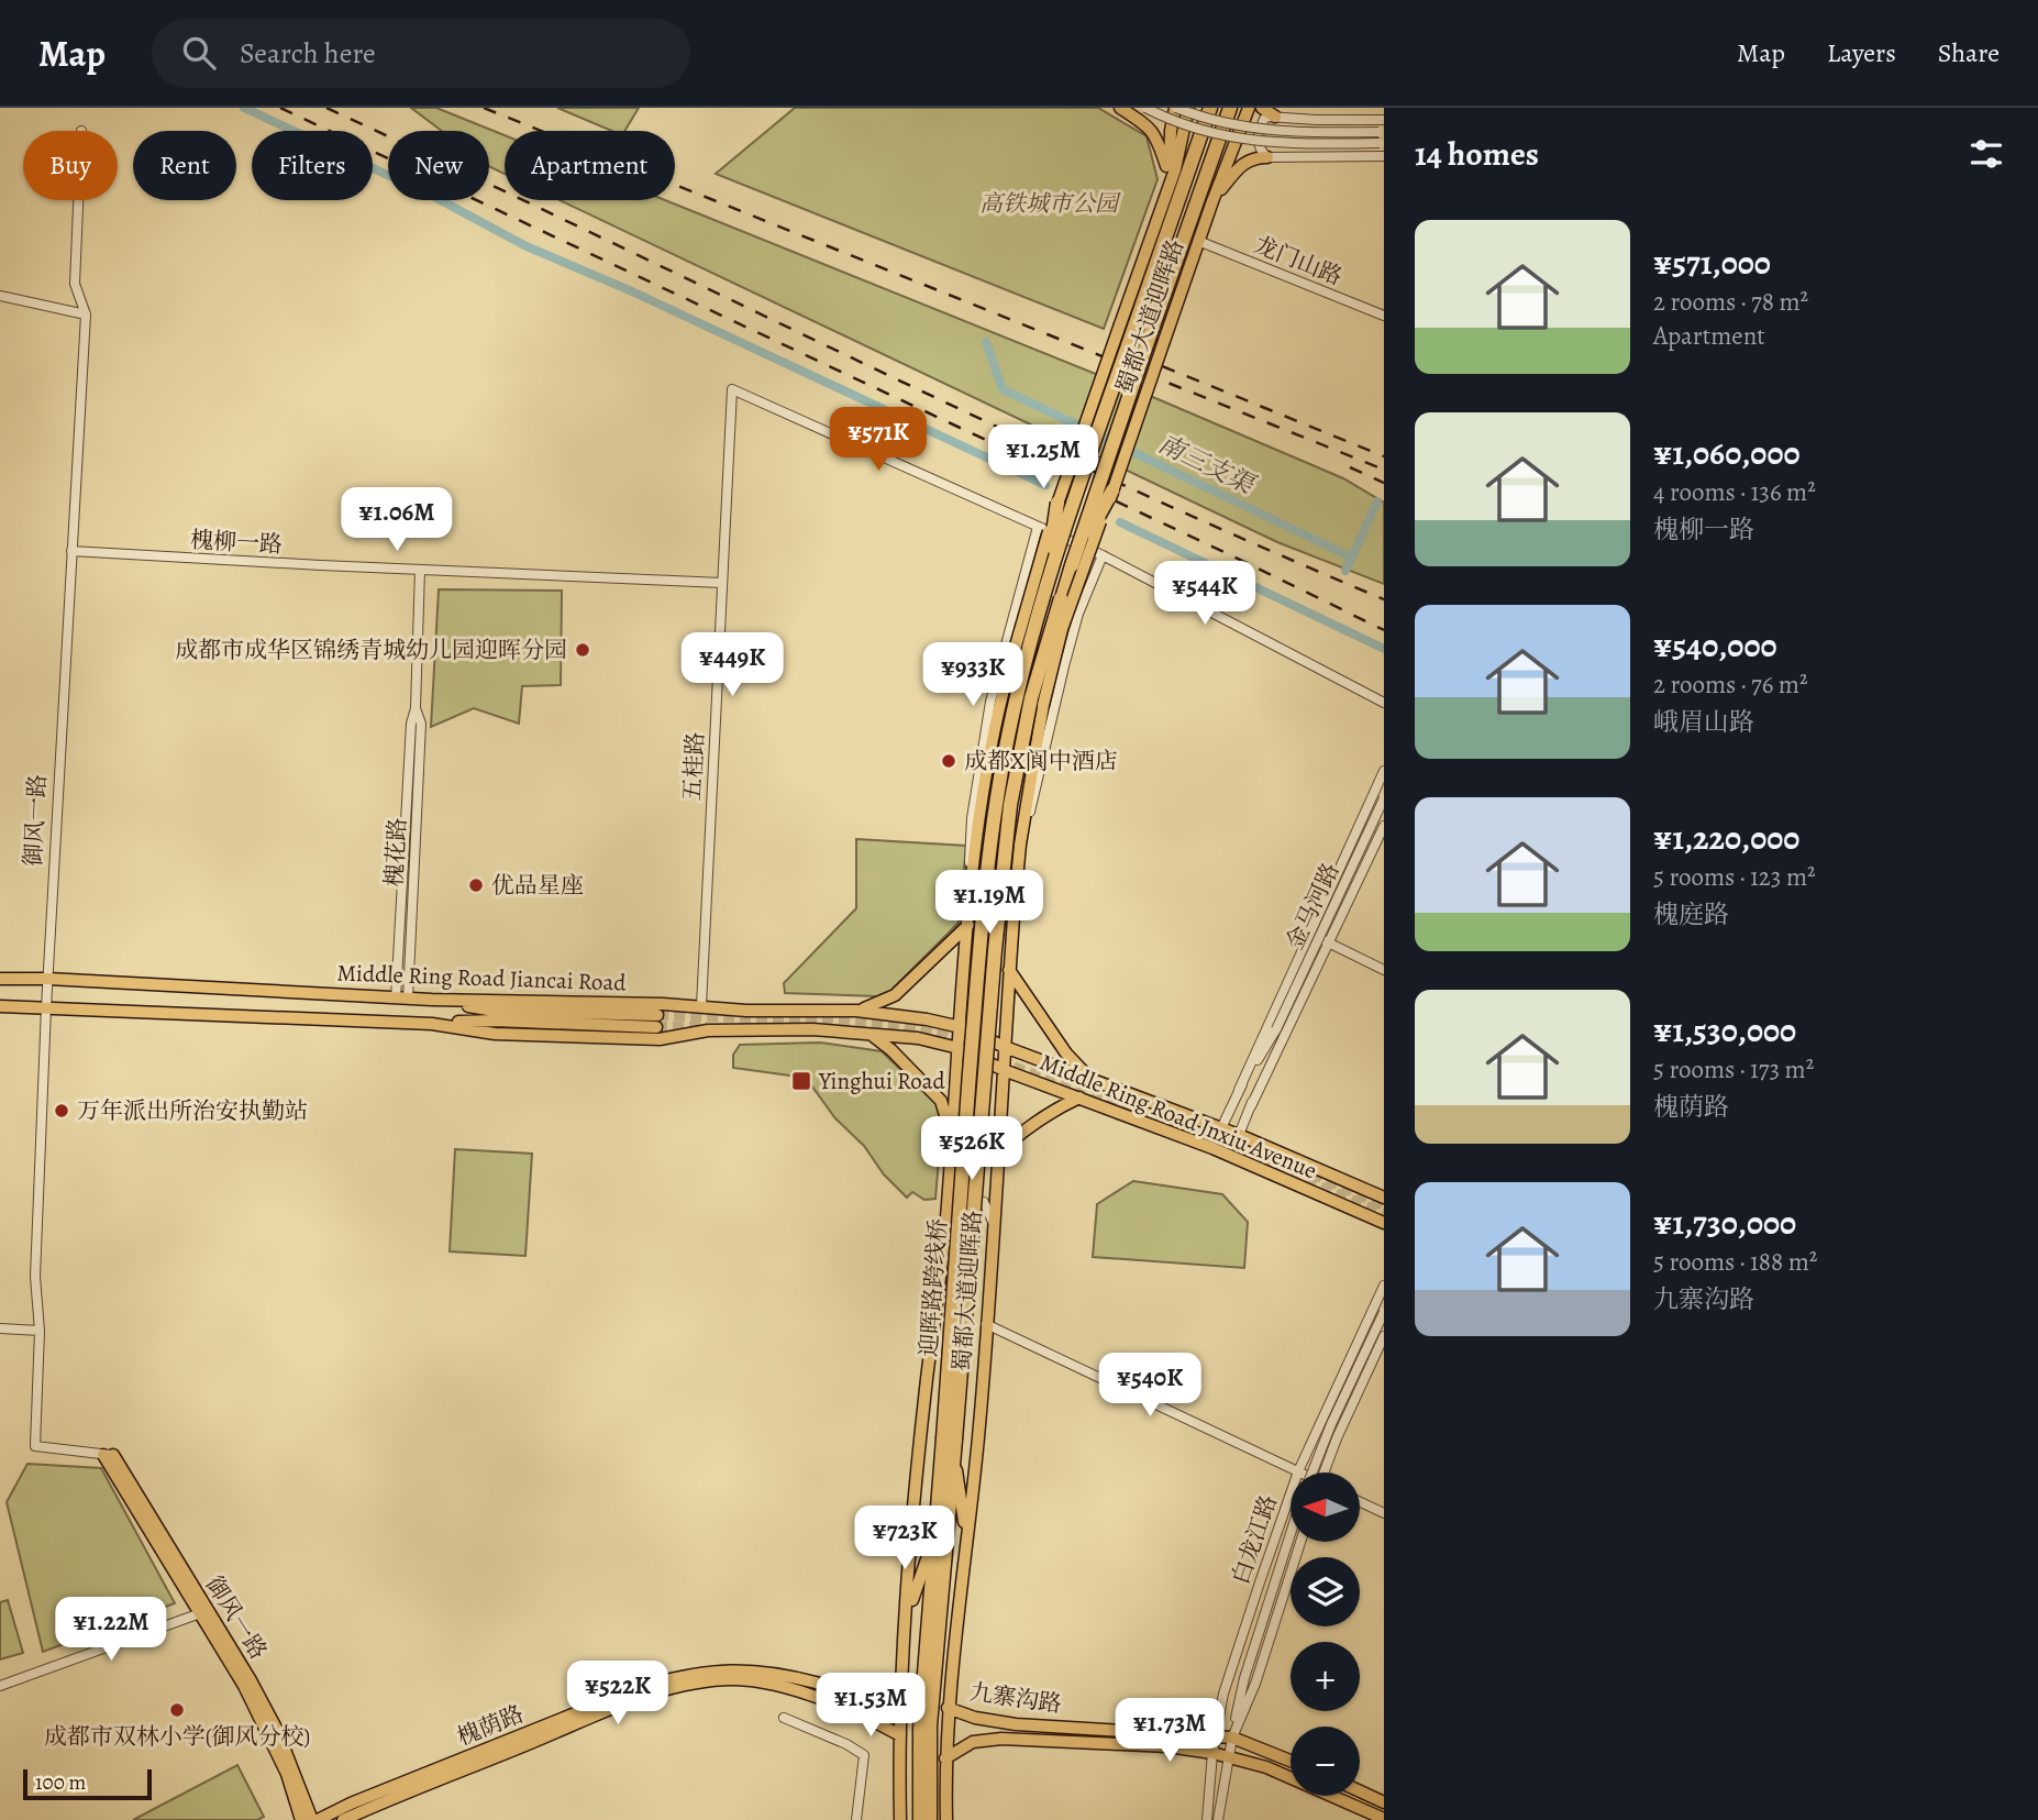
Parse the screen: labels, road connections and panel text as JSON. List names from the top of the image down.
{
  "streets": {
    "highway": ["蜀都大道迎晖路", "迎晖路跨线桥"],
    "main road": [
      "御风一路",
      "Middle Ring Road Jiancai Road",
      "Middle Ring Road Jnxiu Avenue",
      "九寨沟路",
      "槐荫路"
    ],
    "street": [
      "龙门山路",
      "槐柳一路",
      "五桂路",
      "槐花路",
      "金马河路",
      "白龙江路"
    ]
  },
  "crossings": [
    ["龙门山路", "蜀都大道迎晖路"],
    ["蜀都大道迎晖路", "Middle Ring Road Jiancai Road"],
    ["蜀都大道迎晖路", "Middle Ring Road Jnxiu Avenue"],
    ["蜀都大道迎晖路", "迎晖路跨线桥"],
    ["蜀都大道迎晖路", "九寨沟路"],
    ["蜀都大道迎晖路", "槐荫路"],
    ["槐柳一路", "五桂路"],
    ["槐柳一路", "御风一路"],
    ["槐柳一路", "槐花路"],
    ["五桂路", "Middle Ring Road Jiancai Road"],
    ["御风一路", "Middle Ring Road Jiancai Road"],
    ["御风一路", "槐荫路"],
    ["槐花路", "Middle Ring Road Jiancai Road"],
    ["Middle Ring Road Jiancai Road", "Middle Ring Road Jnxiu Avenue"],
    ["白龙江路", "九寨沟路"]
  ],
  "water": ["南三支渠"],
  "parks": ["高铁城市公园"],
  "places": {
    "other": [
      "成都市成华区锦绣青城幼儿园迎晖分园",
      "成都X阆中酒店",
      "优品星座",
      "万年派出所治安执勤站",
      "成都市双林小学(御风分校)"
    ],
    "transit": ["Yinghui Road"]
  },
  "scale_bar": "100 m",
  "north": "left",
  "page": {
    "header": "Map",
    "search": "Search here",
    "nav": ["Map", "Layers", "Share"],
    "heading": "14 homes",
    "chip": [
      "Buy",
      "Rent",
      "Filters",
      "New",
      "Apartment"
    ],
    "list": [
      {
        "name": "¥571,000",
        "note": "2 rooms · 78 m² · Apartment"
      },
      {
        "name": "¥1,060,000",
        "note": "4 rooms · 136 m² · 槐柳一路"
      },
      {
        "name": "¥540,000",
        "note": "2 rooms · 76 m² · 峨眉山路"
      },
      {
        "name": "¥1,220,000",
        "note": "5 rooms · 123 m² · 槐庭路"
      },
      {
        "name": "¥1,530,000",
        "note": "5 rooms · 173 m² · 槐荫路"
      },
      {
        "name": "¥1,730,000",
        "note": "5 rooms · 188 m² · 九寨沟路"
      }
    ],
    "price": [
      "¥571K",
      "¥1.25M",
      "¥1.06M",
      "¥544K",
      "¥449K",
      "¥933K",
      "¥1.19M",
      "¥526K",
      "¥540K",
      "¥723K",
      "¥1.22M",
      "¥522K",
      "¥1.53M",
      "¥1.73M"
    ],
    "map_buttons": ["+", "−"],
    "scale": "100 m"
  }
}
